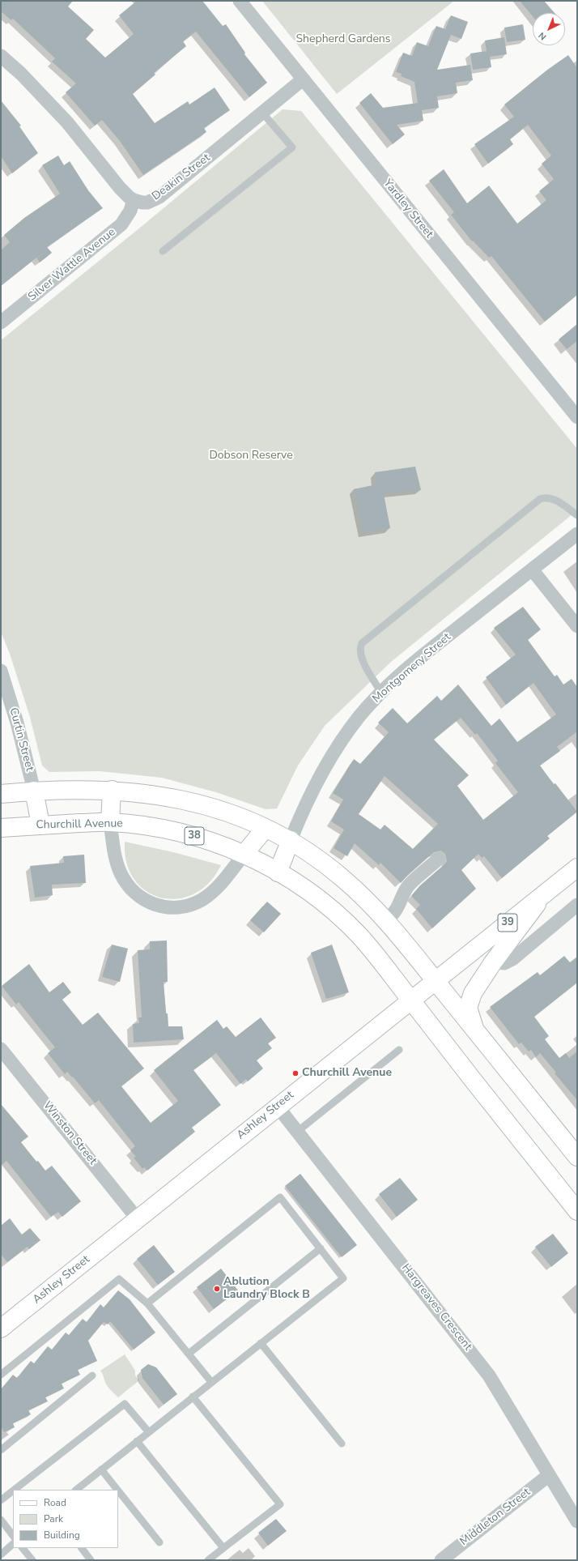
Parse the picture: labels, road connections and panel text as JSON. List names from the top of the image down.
{
  "streets": {
    "main road": [
      "Churchill Avenue",
      "38",
      "39",
      "Ashley Street"
    ],
    "street": [
      "Deakin Street",
      "Yardley Street",
      "Silver Wattle Avenue",
      "Montgomery Street",
      "Curtin Street",
      "Winston Street",
      "Hargreaves Crescent",
      "Middleton Street"
    ]
  },
  "crossings": [
    ["Deakin Street", "Yardley Street"],
    ["Deakin Street", "Silver Wattle Avenue"],
    ["Churchill Avenue", "Ashley Street"],
    ["Ashley Street", "Winston Street"],
    ["Ashley Street", "Hargreaves Crescent"],
    ["Hargreaves Crescent", "Middleton Street"]
  ],
  "parks": ["Shepherd Gardens", "Dobson Reserve"],
  "places": ["Churchill Avenue", "Ablution Laundry Block B"],
  "legend": ["Road", "Park", "Building"],
  "north": "bottom left"
}
